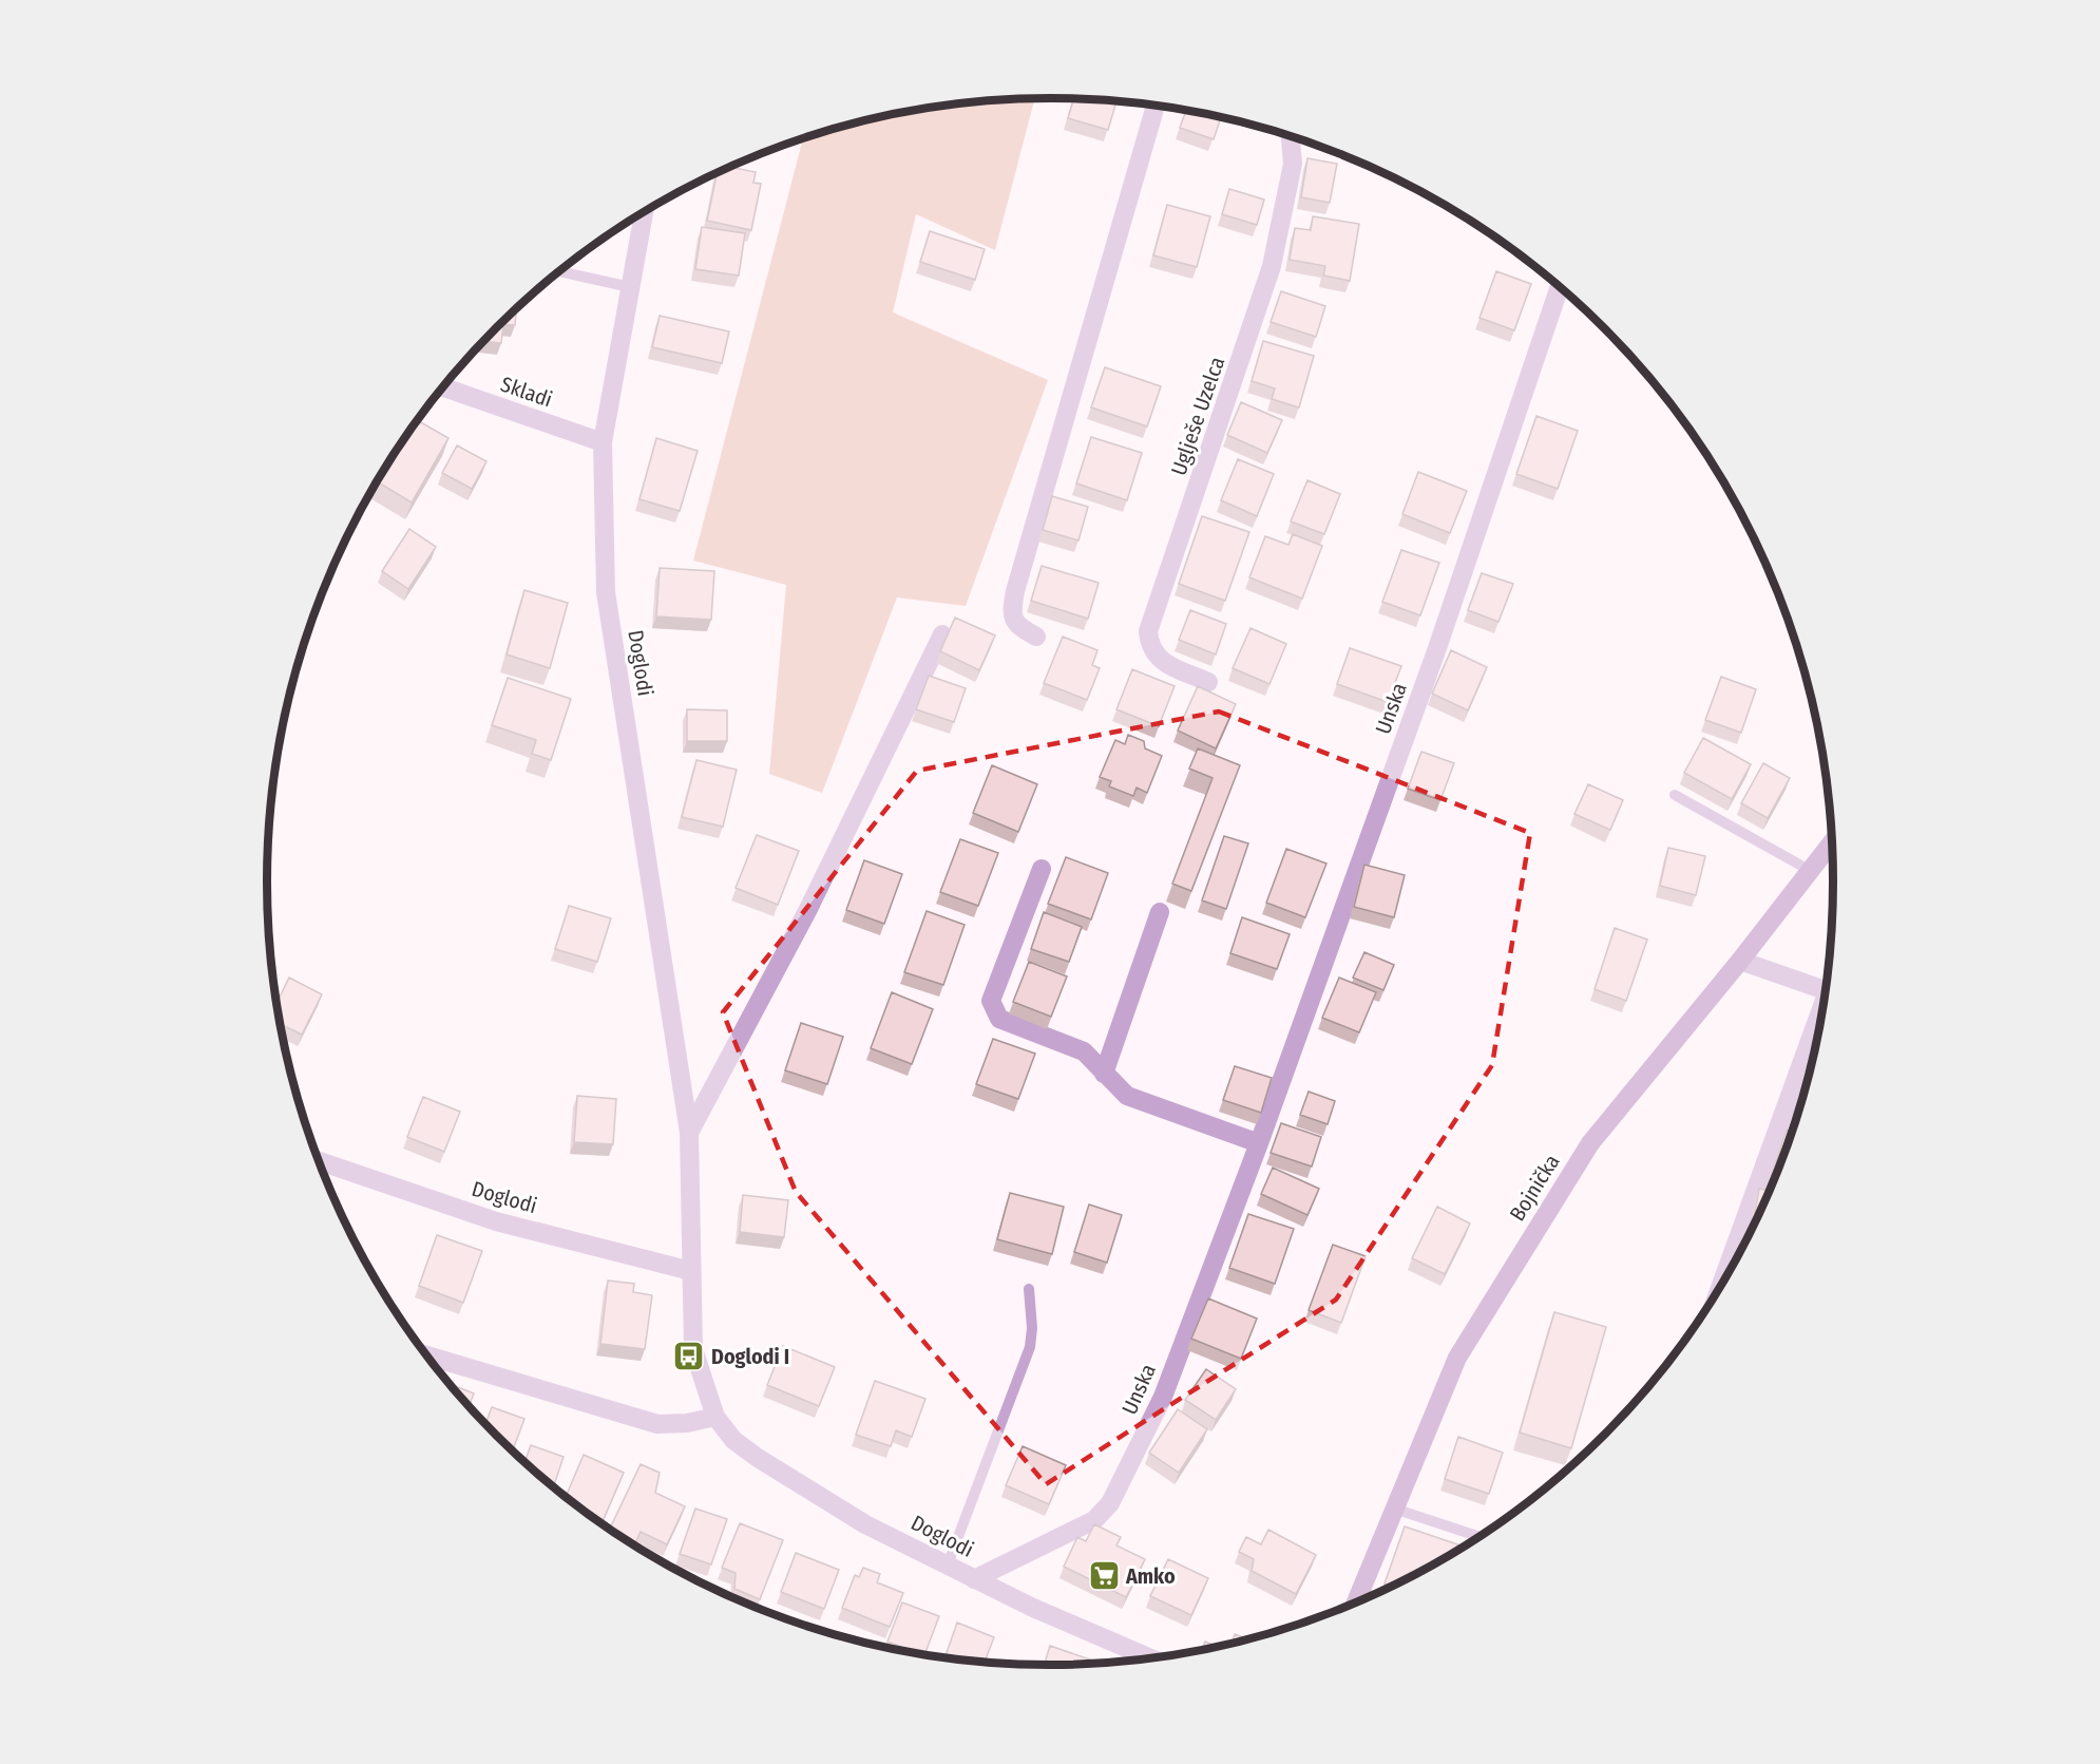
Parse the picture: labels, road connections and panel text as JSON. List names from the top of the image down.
{
  "streets": {
    "main road": ["Bojnička"],
    "street": [
      "Skladi",
      "Uglješe Uzelca",
      "Doglodi",
      "Unska"
    ]
  },
  "crossings": [
    ["Skladi", "Doglodi"],
    ["Doglodi", "Unska"]
  ],
  "places": {
    "bus stop": ["Doglodi I"],
    "supermarket": ["Amko"]
  }
}
